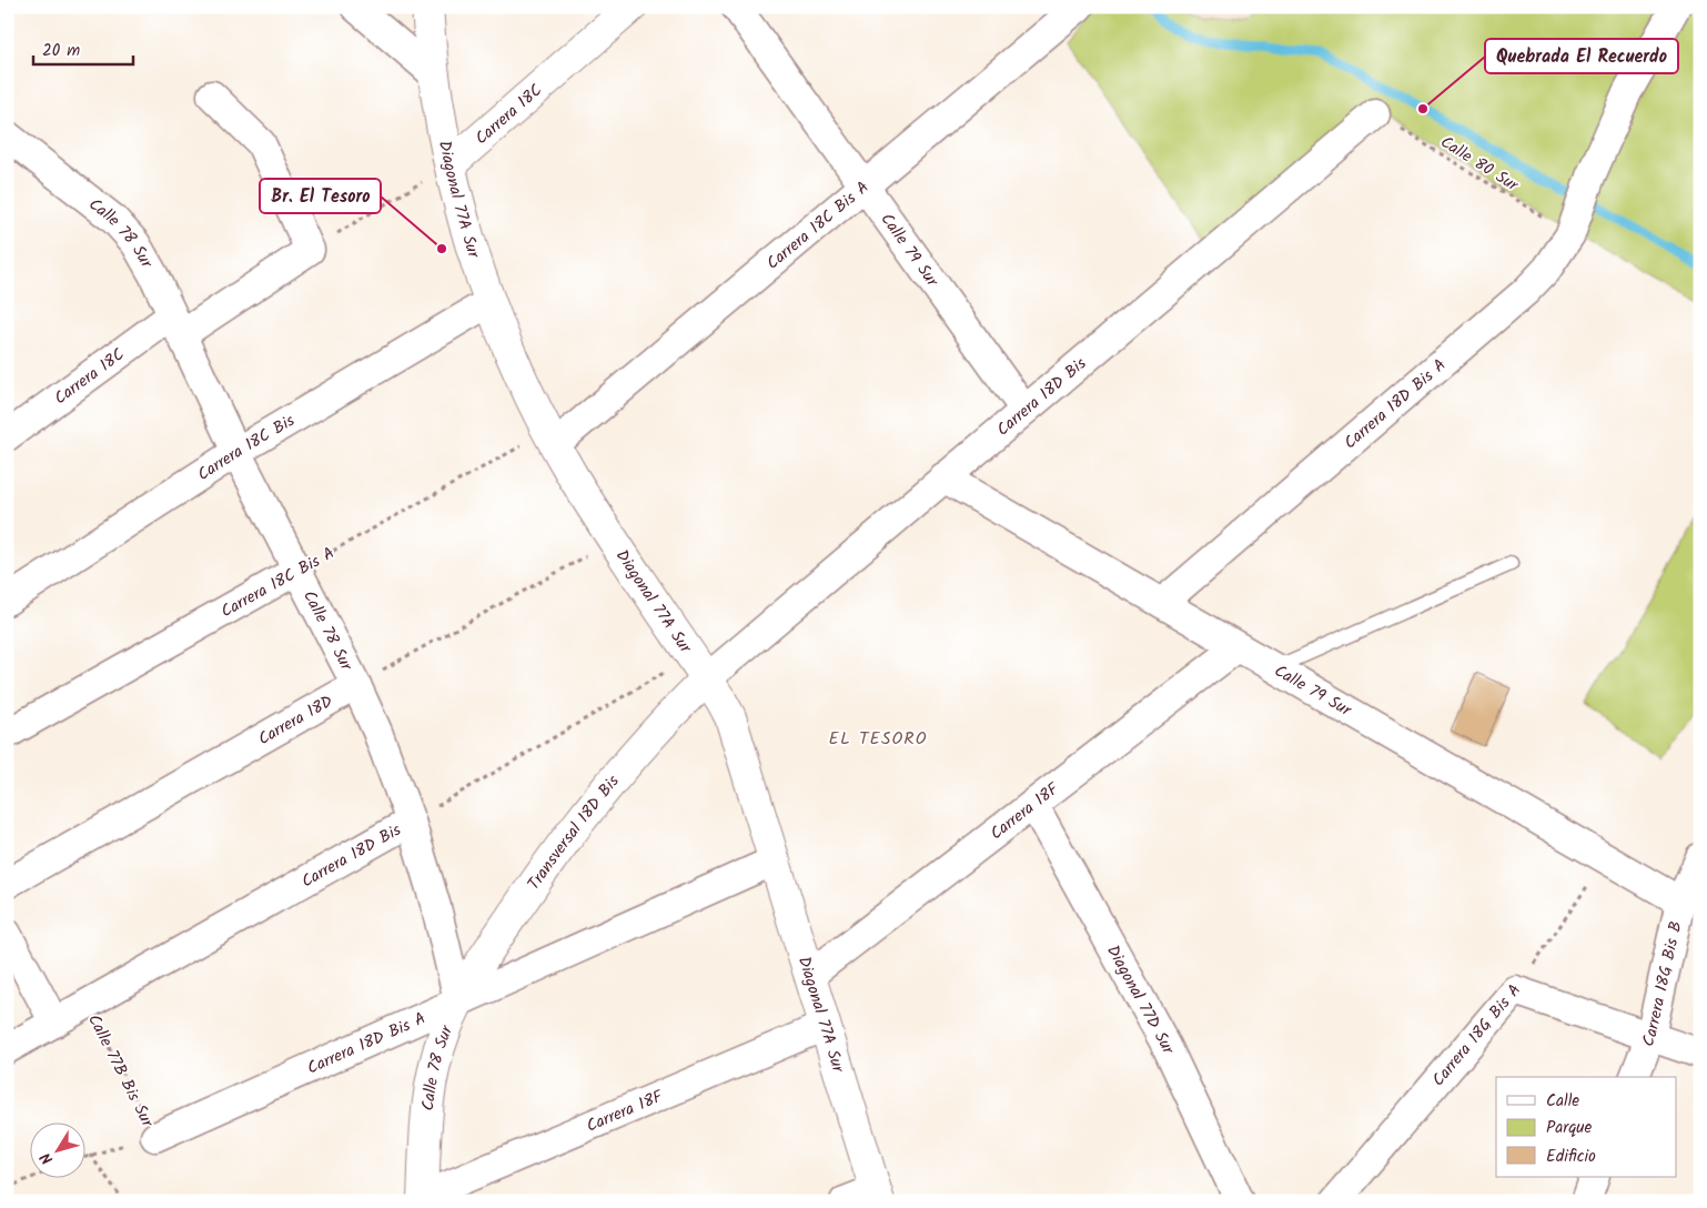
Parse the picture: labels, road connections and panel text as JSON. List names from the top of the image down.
{
  "streets": {
    "street": [
      "Carrera 18C",
      "Diagonal 77A Sur",
      "Carrera 18C Bis A",
      "Calle 78 Sur",
      "Calle 79 Sur",
      "Carrera 18D Bis",
      "Carrera 18D Bis A",
      "Carrera 18C Bis",
      "Carrera 18D",
      "Carrera 18F",
      "Transversal 18D Bis",
      "Carrera 18G Bis B",
      "Diagonal 77D Sur",
      "Carrera 18G Bis A"
    ],
    "path": ["Calle 80 Sur", "Calle 77B Bis Sur"]
  },
  "crossings": [
    ["Carrera 18C", "Diagonal 77A Sur"],
    ["Carrera 18C", "Calle 78 Sur"],
    ["Calle 80 Sur", "Carrera 18D Bis"],
    ["Calle 80 Sur", "Carrera 18D Bis A"],
    ["Diagonal 77A Sur", "Carrera 18C Bis A"],
    ["Diagonal 77A Sur", "Carrera 18D Bis"],
    ["Diagonal 77A Sur", "Carrera 18D Bis A"],
    ["Diagonal 77A Sur", "Carrera 18C Bis"],
    ["Diagonal 77A Sur", "Carrera 18F"],
    ["Diagonal 77A Sur", "Transversal 18D Bis"],
    ["Carrera 18C Bis A", "Calle 78 Sur"],
    ["Carrera 18C Bis A", "Calle 79 Sur"],
    ["Calle 78 Sur", "Carrera 18D Bis"],
    ["Calle 78 Sur", "Carrera 18D Bis A"],
    ["Calle 78 Sur", "Carrera 18C Bis"],
    ["Calle 78 Sur", "Carrera 18D"],
    ["Calle 78 Sur", "Carrera 18F"],
    ["Calle 78 Sur", "Transversal 18D Bis"],
    ["Calle 79 Sur", "Carrera 18D Bis"],
    ["Calle 79 Sur", "Carrera 18D Bis A"],
    ["Calle 79 Sur", "Carrera 18F"],
    ["Calle 79 Sur", "Carrera 18G Bis B"],
    ["Calle 79 Sur", "Carrera 18G Bis A"],
    ["Carrera 18D Bis", "Transversal 18D Bis"],
    ["Carrera 18D Bis", "Calle 77B Bis Sur"],
    ["Carrera 18D Bis A", "Transversal 18D Bis"],
    ["Carrera 18D Bis A", "Calle 77B Bis Sur"],
    ["Carrera 18F", "Diagonal 77D Sur"]
  ],
  "districts": ["EL TESORO"],
  "places": ["Quebrada El Recuerdo", "Br. El Tesoro"],
  "legend": ["Calle", "Parque", "Edificio"],
  "scale_bar": "20 m",
  "north": "bottom left"
}
